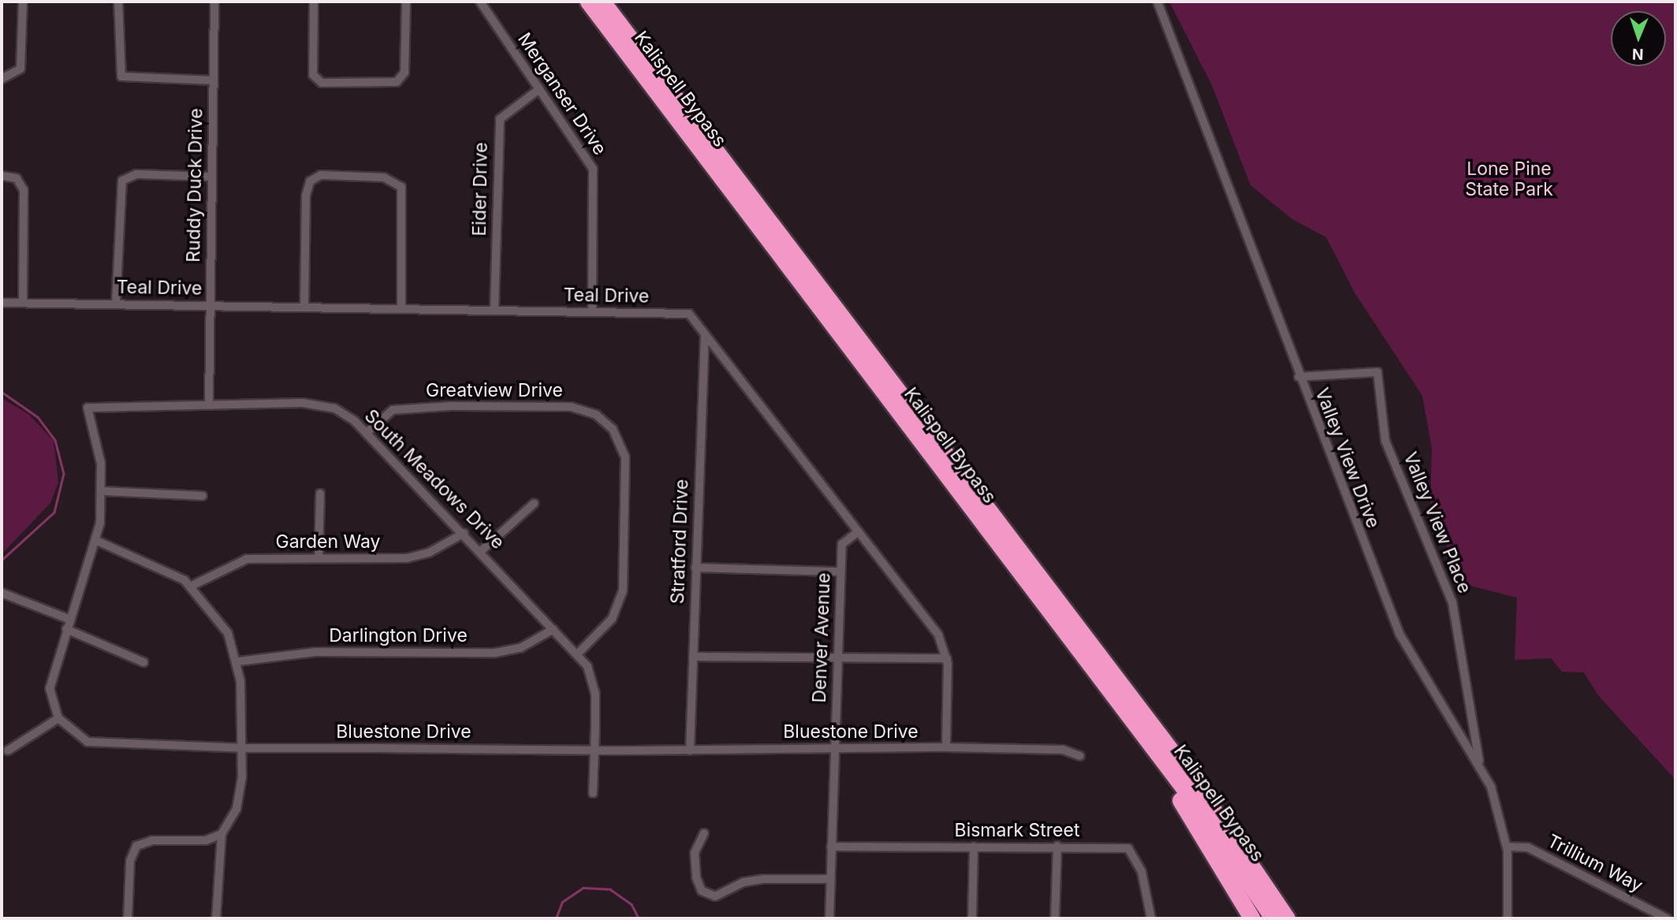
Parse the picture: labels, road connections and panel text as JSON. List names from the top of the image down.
{
  "streets": {
    "highway": ["Kalispell Bypass"],
    "street": [
      "Merganser Drive",
      "Ruddy Duck Drive",
      "Eider Drive",
      "Teal Drive",
      "Greatview Drive",
      "Valley View Drive",
      "South Meadows Drive",
      "Valley View Place",
      "Garden Way",
      "Stratford Drive",
      "Darlington Drive",
      "Denver Avenue",
      "Bluestone Drive",
      "Bismark Street",
      "Trillium Way"
    ]
  },
  "crossings": [
    ["Merganser Drive", "Eider Drive"],
    ["Merganser Drive", "Teal Drive"],
    ["Ruddy Duck Drive", "Teal Drive"],
    ["Ruddy Duck Drive", "South Meadows Drive"],
    ["Eider Drive", "Teal Drive"],
    ["Teal Drive", "Stratford Drive"],
    ["Teal Drive", "Denver Avenue"],
    ["Teal Drive", "Bluestone Drive"],
    ["Greatview Drive", "South Meadows Drive"],
    ["Valley View Drive", "Valley View Place"],
    ["Valley View Drive", "Trillium Way"],
    ["South Meadows Drive", "Garden Way"],
    ["South Meadows Drive", "Darlington Drive"],
    ["South Meadows Drive", "Bluestone Drive"],
    ["Stratford Drive", "Bluestone Drive"],
    ["Denver Avenue", "Bluestone Drive"],
    ["Denver Avenue", "Bismark Street"]
  ],
  "parks": ["Lone Pine State Park"],
  "north": "bottom"
}
